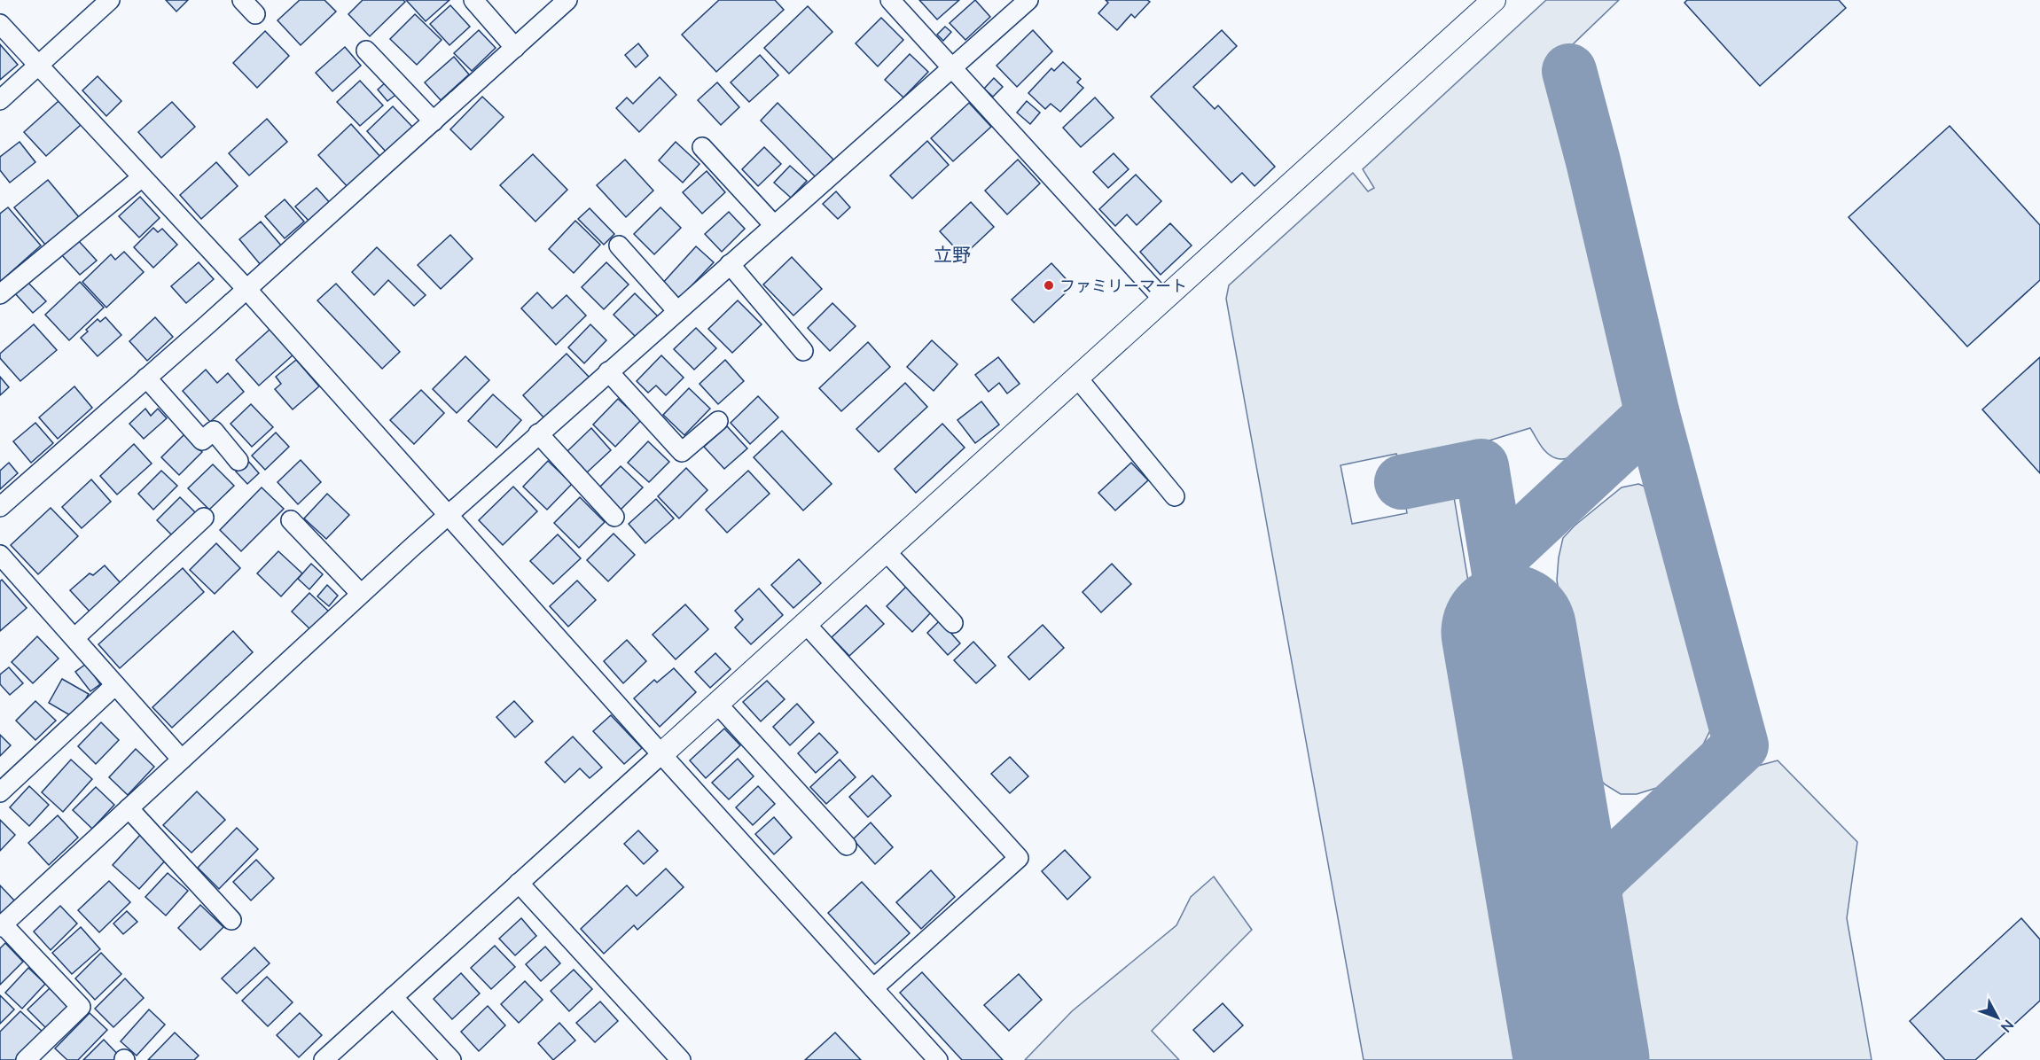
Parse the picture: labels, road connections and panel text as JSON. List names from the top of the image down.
{
  "districts": ["立野"],
  "places": ["ファミリーマート"],
  "north": "bottom right"
}
